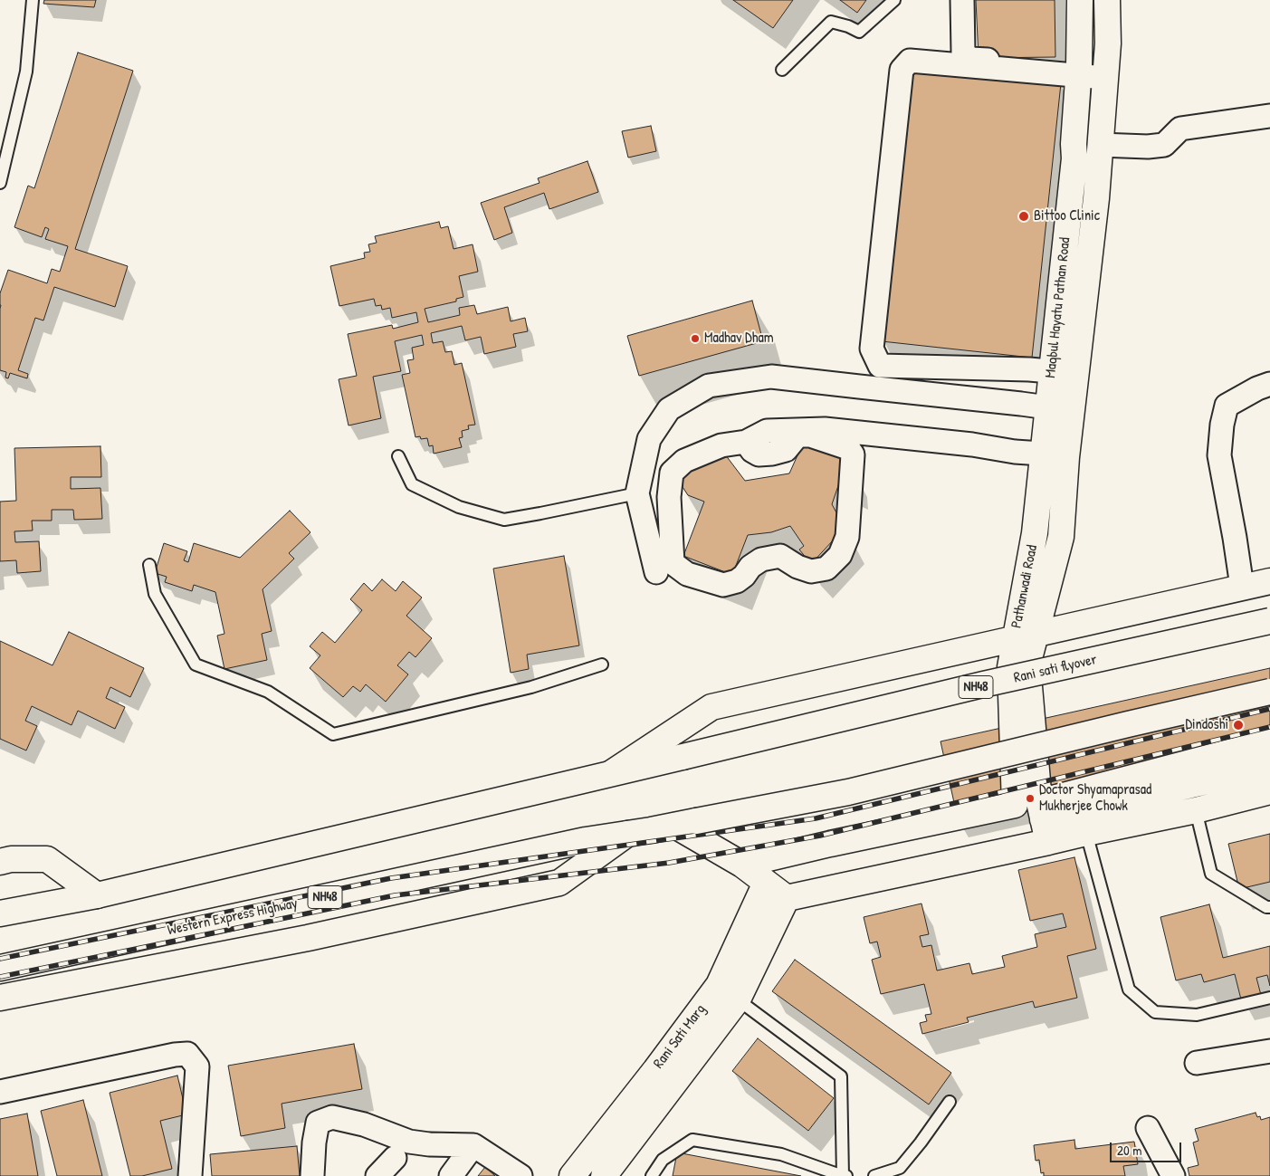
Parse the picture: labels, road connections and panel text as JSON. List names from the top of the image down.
{
  "streets": {
    "main road": [
      "Maqbul Hayatu Pathan Road",
      "Pathanwadi Road",
      "Rani sati flyover",
      "NH48",
      "Western Express Highway",
      "Rani Sati Marg"
    ]
  },
  "crossings": [
    ["Maqbul Hayatu Pathan Road", "Pathanwadi Road"],
    ["Rani sati flyover", "NH48"],
    ["NH48", "Western Express Highway"]
  ],
  "places": [
    "Bittoo Clinic",
    "Madhav Dham",
    "Dindoshi",
    "Doctor Shyamaprasad Mukherjee Chowk"
  ],
  "scale_bar": "20 m"
}
